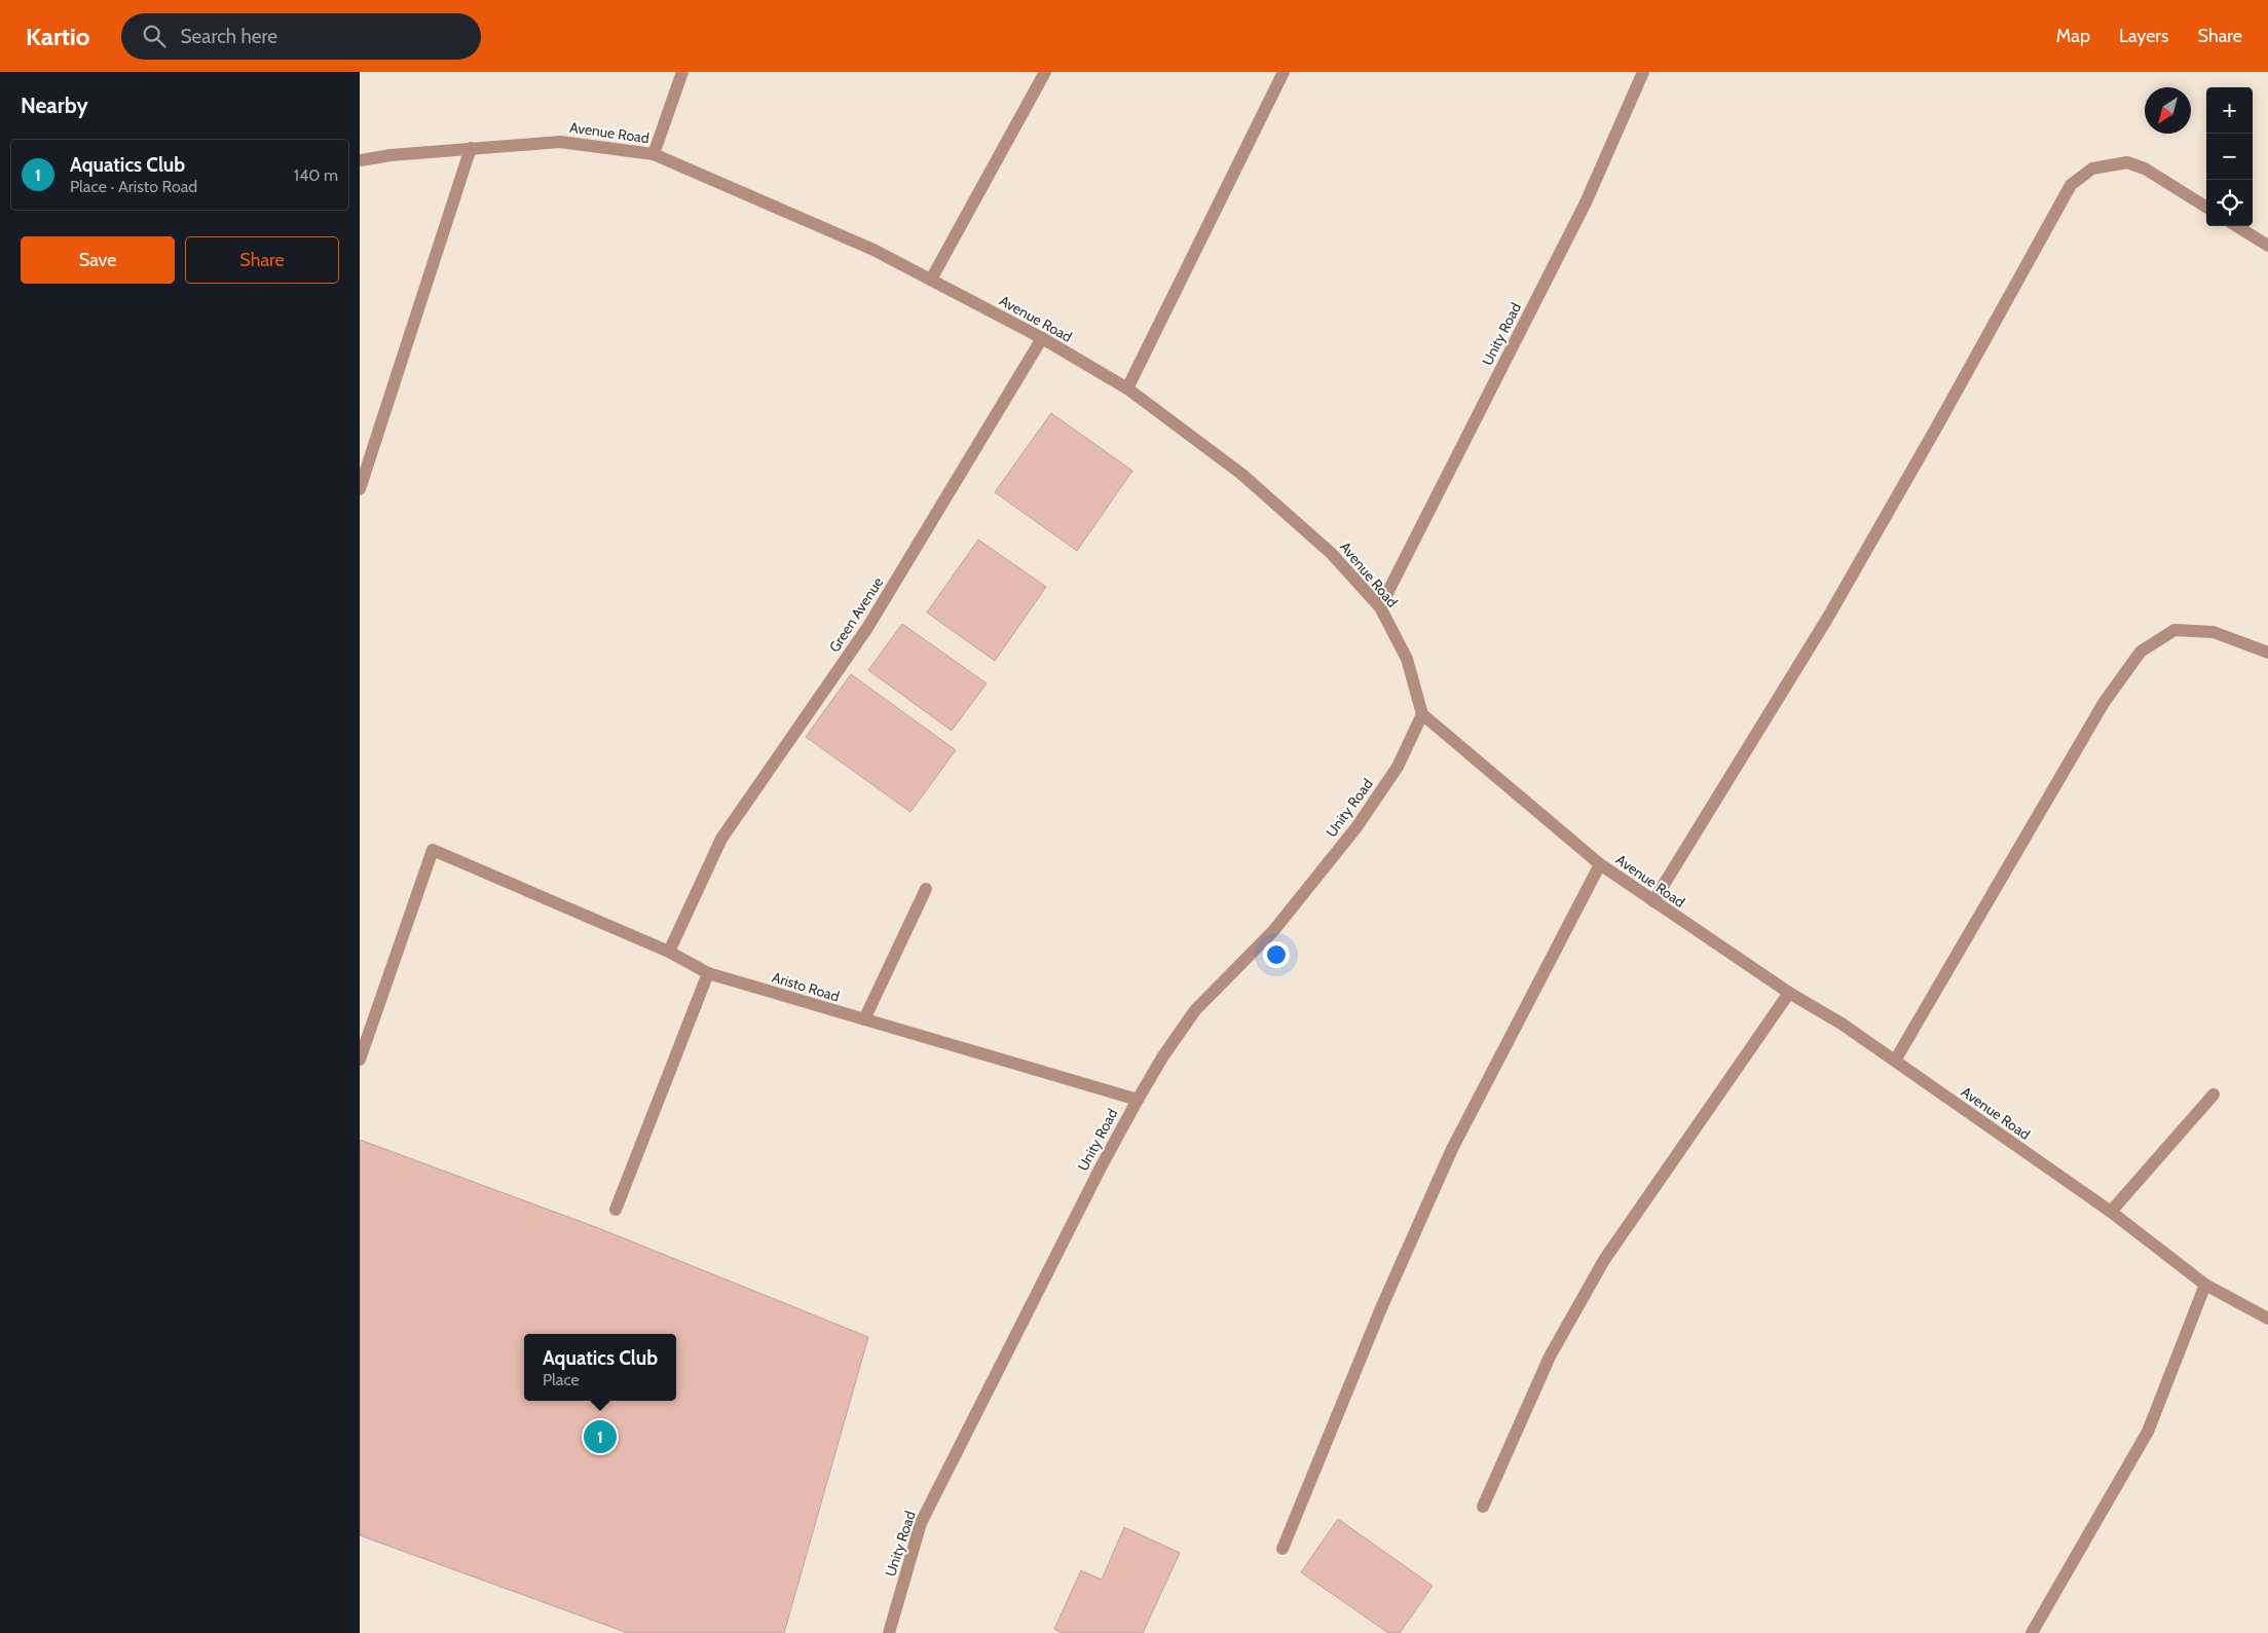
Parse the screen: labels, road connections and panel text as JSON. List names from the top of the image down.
{
  "streets": {
    "street": [
      "Avenue Road",
      "Unity Road",
      "Green Avenue",
      "Aristo Road"
    ]
  },
  "crossings": [
    ["Avenue Road", "Unity Road"],
    ["Avenue Road", "Green Avenue"],
    ["Unity Road", "Aristo Road"],
    ["Green Avenue", "Aristo Road"]
  ],
  "north": "bottom left",
  "page": {
    "header": "Kartio",
    "search": "Search here",
    "nav": ["Map", "Layers", "Share"],
    "heading": "Nearby",
    "map_buttons": ["+", "−"],
    "list": [
      {
        "mark": "1",
        "name": "Aquatics Club",
        "note": "Place · Aristo Road",
        "value": "140 m"
      }
    ],
    "buttons": ["Save", "Share"],
    "popup": ["Aquatics Club", "Place"],
    "pins": "1"
  }
}
